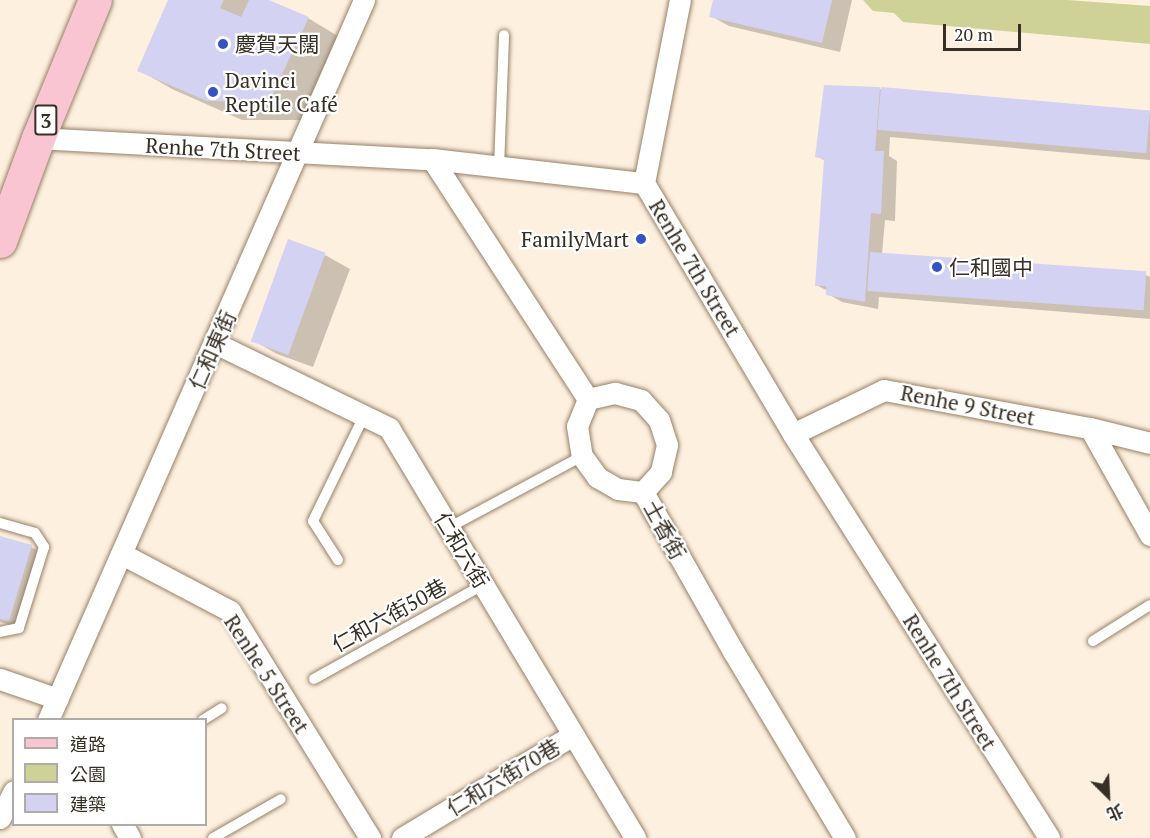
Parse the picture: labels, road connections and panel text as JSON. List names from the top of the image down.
{
  "streets": {
    "main road": ["3"],
    "street": [
      "Renhe 7th Street",
      "仁和東街",
      "Renhe 9 Street",
      "士香街",
      "仁和六街",
      "Renhe 5 Street",
      "仁和六街70巷"
    ],
    "lane": ["仁和六街50巷"]
  },
  "crossings": [
    ["3", "Renhe 7th Street"],
    ["Renhe 7th Street", "仁和東街"],
    ["Renhe 7th Street", "Renhe 9 Street"],
    ["仁和東街", "仁和六街"],
    ["仁和東街", "Renhe 5 Street"],
    ["仁和六街", "仁和六街50巷"],
    ["仁和六街", "仁和六街70巷"]
  ],
  "places": [
    "慶賀天闊",
    "Davinci Reptile Café",
    "FamilyMart",
    "仁和國中"
  ],
  "legend": ["道路", "公園", "建築"],
  "scale_bar": "20 m",
  "north": "bottom right"
}
